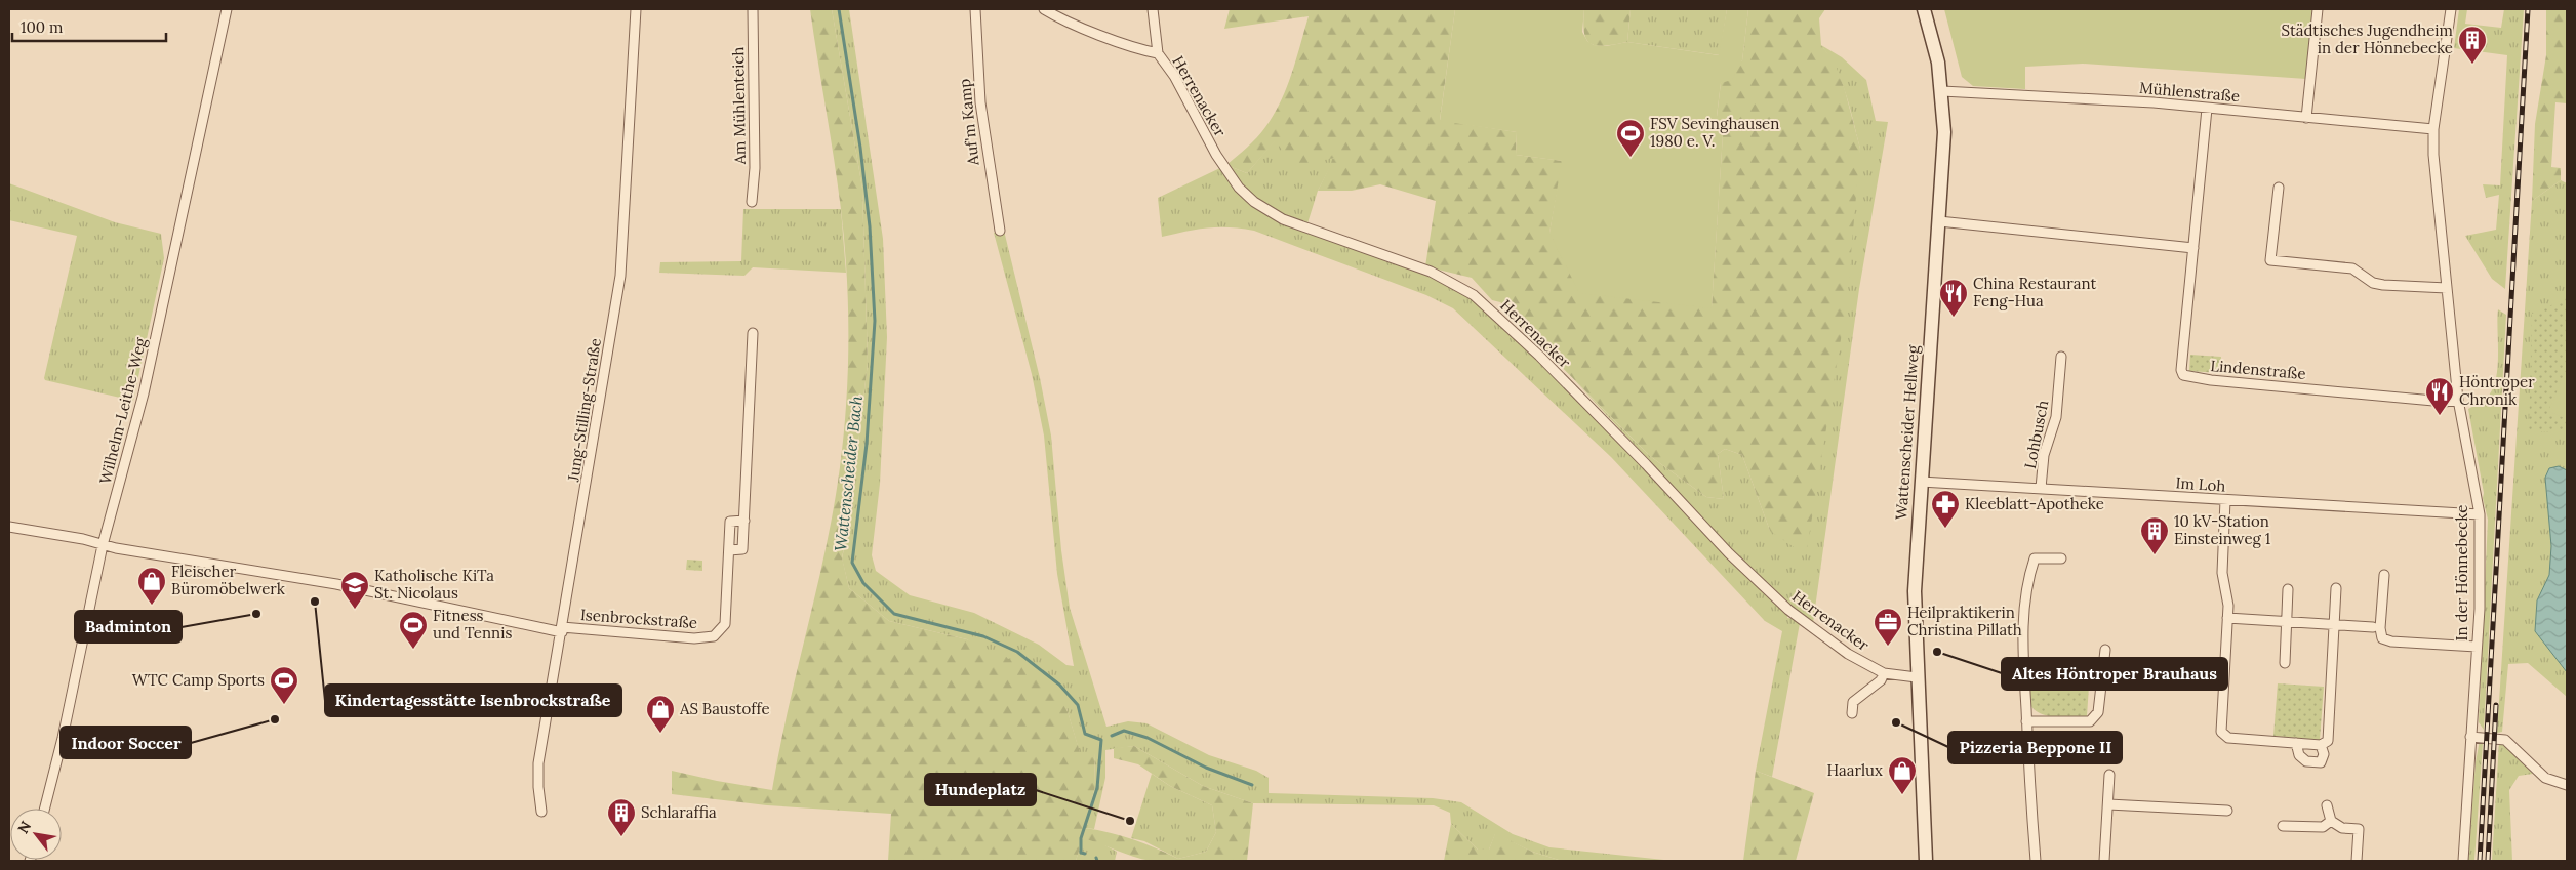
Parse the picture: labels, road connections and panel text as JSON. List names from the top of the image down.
{
  "streets": {
    "main road": ["Wattenscheider Hellweg"],
    "street": [
      "Mühlenstraße",
      "Herrenacker",
      "Am Mühlenteich",
      "Auf'm Kamp",
      "Lindenstraße",
      "Jung-Stilling-Straße",
      "Wilhelm-Leithe-Weg",
      "Lohbusch",
      "Im Loh",
      "In der Hönnebecke",
      "Isenbrockstraße"
    ]
  },
  "crossings": [
    ["Mühlenstraße", "Lindenstraße"],
    ["Mühlenstraße", "Wattenscheider Hellweg"],
    ["Mühlenstraße", "In der Hönnebecke"],
    ["Herrenacker", "Wattenscheider Hellweg"],
    ["Lindenstraße", "In der Hönnebecke"],
    ["Jung-Stilling-Straße", "Isenbrockstraße"],
    ["Wilhelm-Leithe-Weg", "Isenbrockstraße"],
    ["Wattenscheider Hellweg", "Im Loh"],
    ["Lohbusch", "Im Loh"],
    ["Im Loh", "In der Hönnebecke"]
  ],
  "water": ["Wattenscheider Bach"],
  "places": {
    "building": ["Städtisches Jugendheim in der Hönnebecke", "10 kV-Station Einsteinweg 1", "Schlaraffia"],
    "sports": ["FSV Sevinghausen 1980 e. V.", "Fitness und Tennis", "WTC Camp Sports"],
    "restaurant": ["China Restaurant Feng-Hua", "Höntroper Chronik"],
    "pharmacy": ["Kleeblatt-Apotheke"],
    "other": [
      "Kindertagesstätte Isenbrockstraße",
      "Badminton",
      "Altes Höntroper Brauhaus",
      "Indoor Soccer",
      "Pizzeria Beppone II",
      "Hundeplatz"
    ],
    "shop": ["Fleischer Büromöbelwerk", "AS Baustoffe", "Haarlux"],
    "school or university": ["Katholische KiTa St. Nicolaus"],
    "office": ["Heilpraktikerin Christina Pillath"]
  },
  "scale_bar": "100 m",
  "north": "top left"
}
